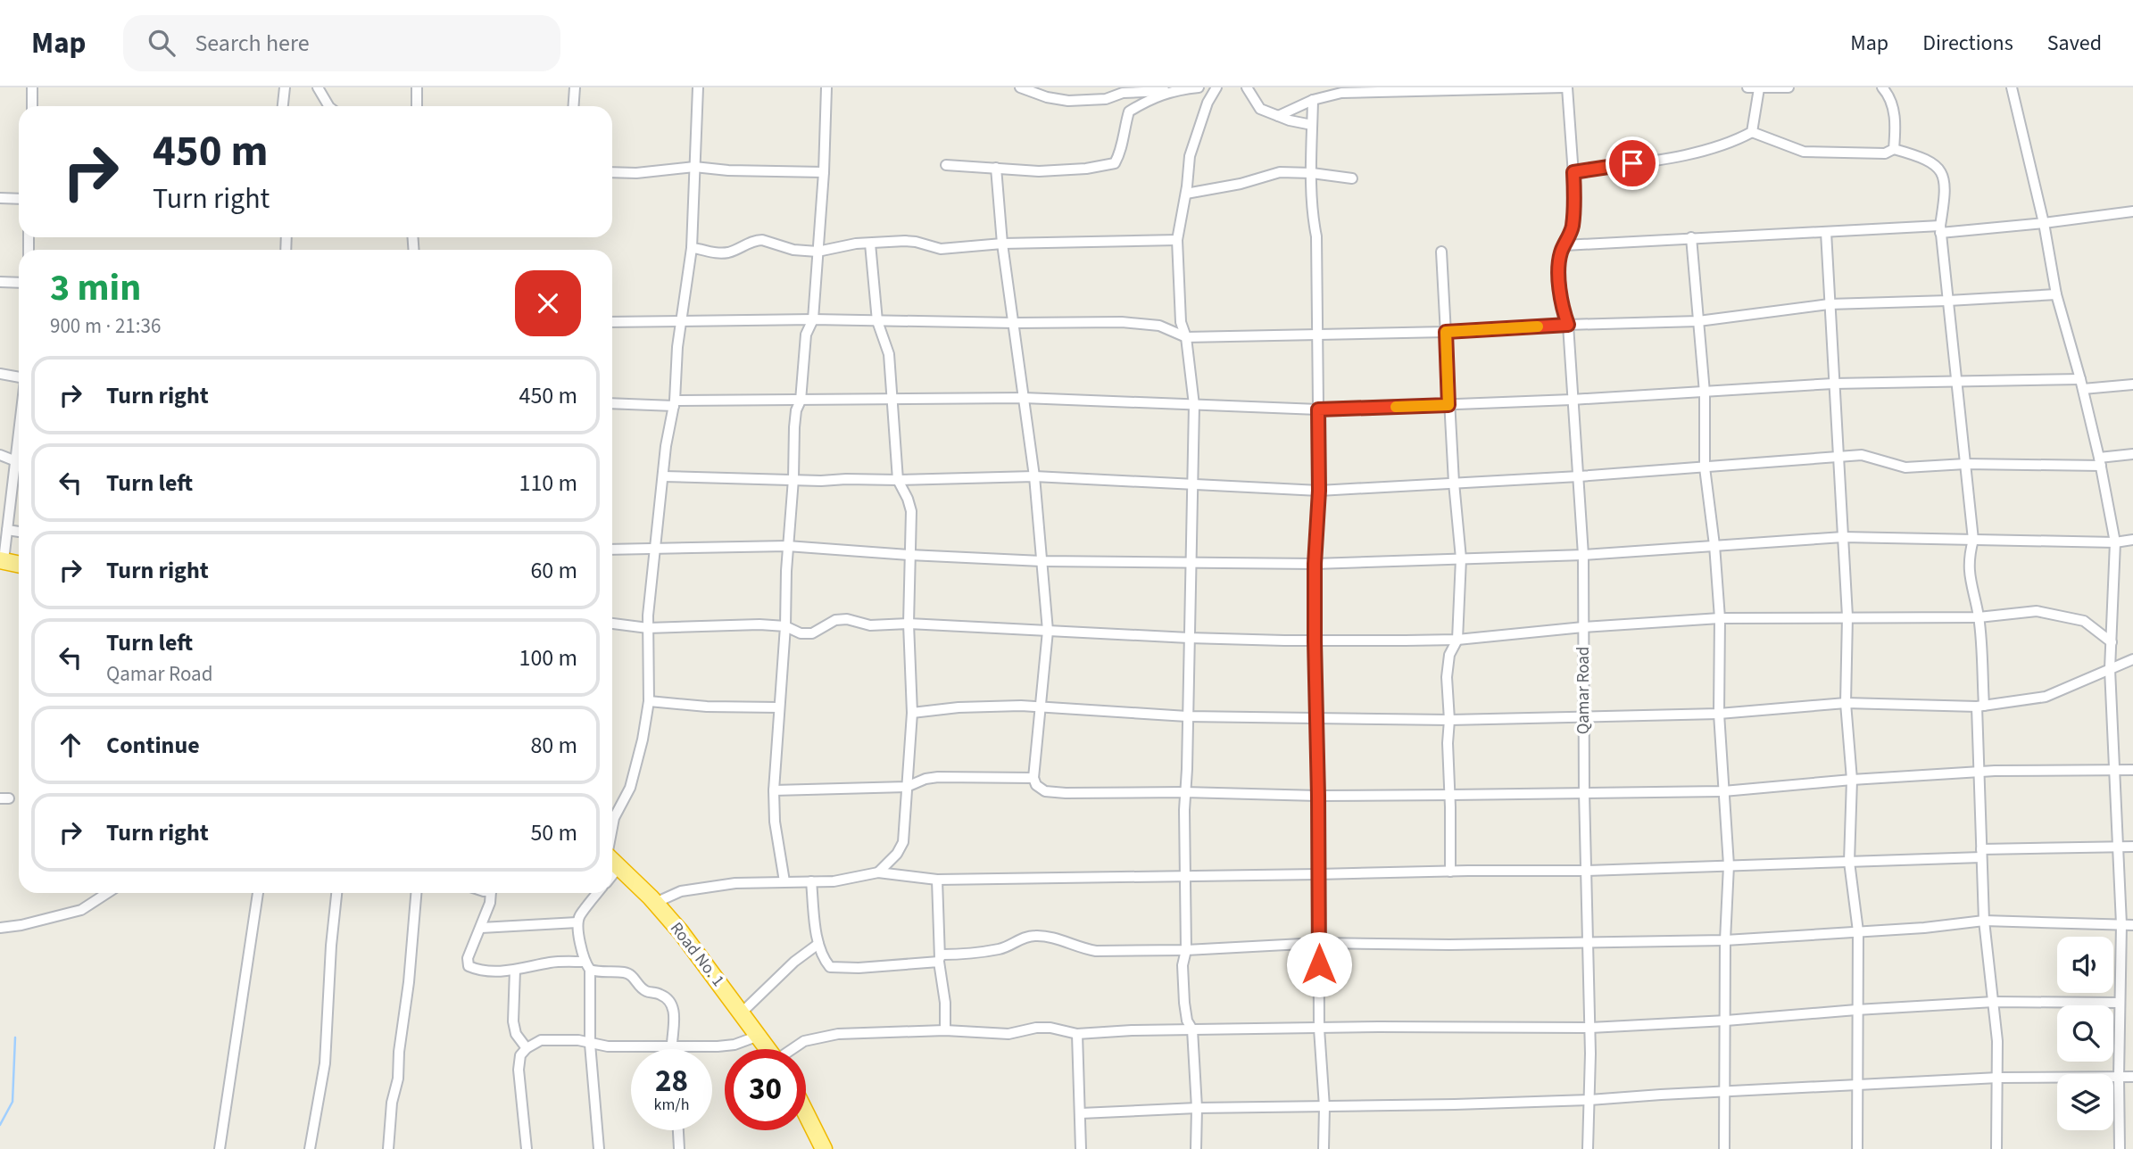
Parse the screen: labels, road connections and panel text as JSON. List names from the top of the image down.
{
  "streets": {
    "highway": ["Road No. 1"],
    "street": ["Qamar Road"]
  },
  "page": {
    "header": "Map",
    "search": "Search here",
    "nav": ["Map", "Directions", "Saved"],
    "turn": ["450 m", "Turn right"],
    "heading": ["3 min", "900 m · 21:36"],
    "list": [
      {
        "name": "Turn right",
        "value": "450 m"
      },
      {
        "name": "Turn left",
        "value": "110 m"
      },
      {
        "name": "Turn right",
        "value": "60 m"
      },
      {
        "name": "Turn left",
        "note": "Qamar Road",
        "value": "100 m"
      },
      {
        "name": "Continue",
        "value": "80 m"
      },
      {
        "name": "Turn right",
        "value": "50 m"
      }
    ],
    "speed": "28 km/h",
    "limit": "30"
  }
}
